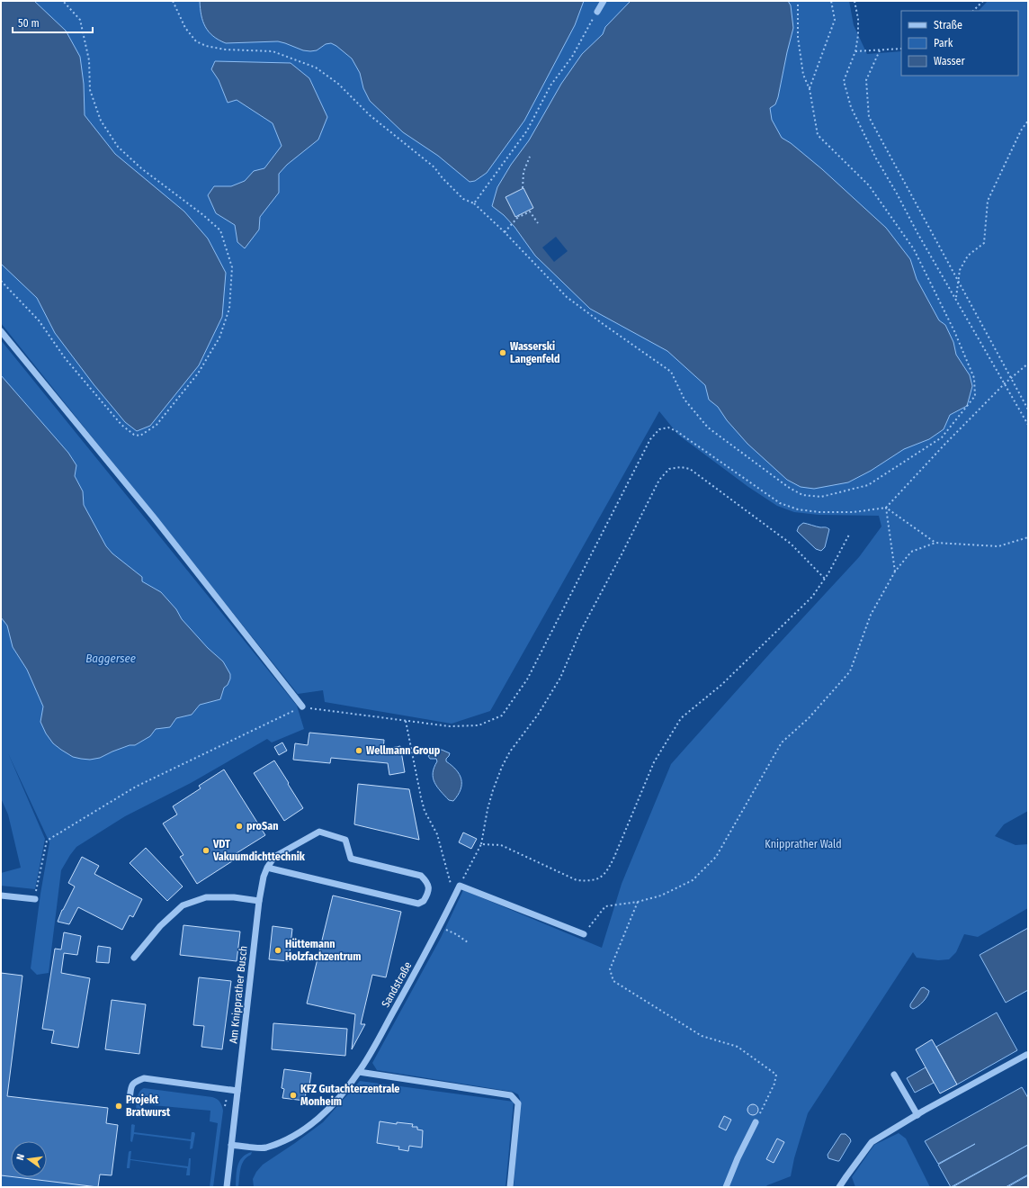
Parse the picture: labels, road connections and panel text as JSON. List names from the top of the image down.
{
  "streets": {
    "street": ["Sandstraße", "Am Knipprather Busch"]
  },
  "crossings": [
    ["Sandstraße", "Am Knipprather Busch"]
  ],
  "water": ["Baggersee"],
  "parks": ["Knipprather Wald"],
  "places": [
    "Wasserski Langenfeld",
    "Wellmann Group",
    "proSan",
    "VDT Vakuumdichttechnik",
    "Hüttemann Holzfachzentrum",
    "KFZ Gutachterzentrale Monheim",
    "Projekt Bratwurst"
  ],
  "legend": ["Straße", "Park", "Wasser"],
  "scale_bar": "50 m",
  "north": "left"
}
